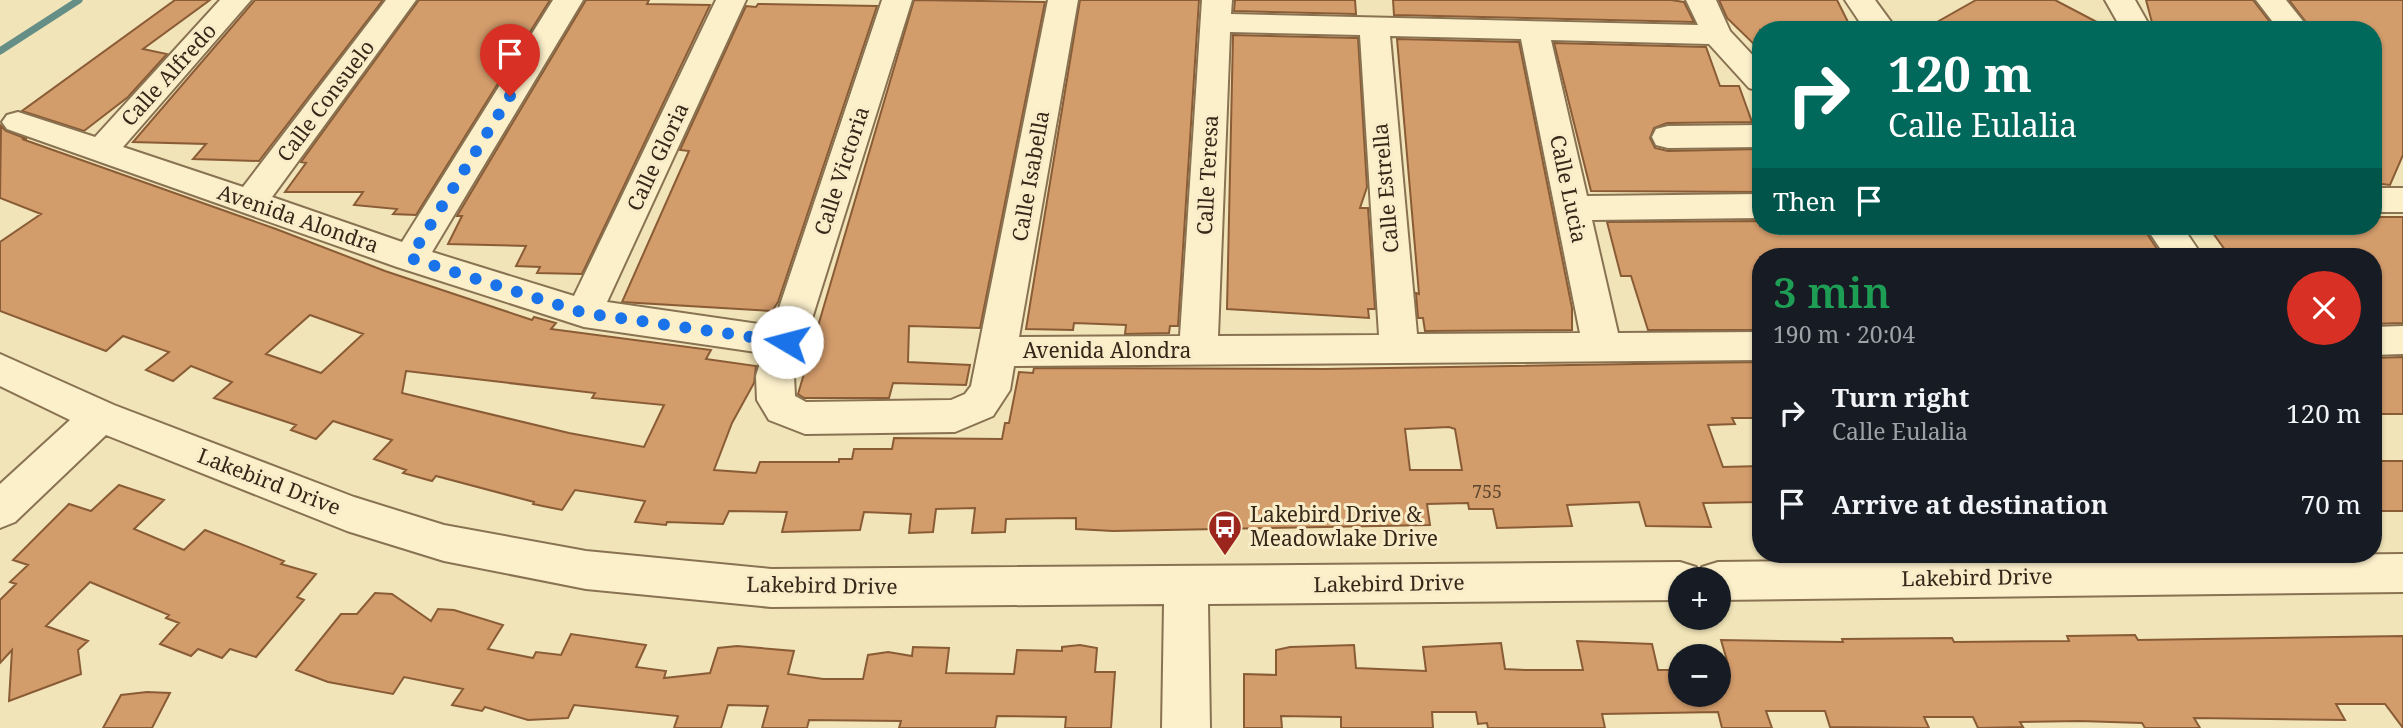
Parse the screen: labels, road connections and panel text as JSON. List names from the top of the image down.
{
  "streets": {
    "street": [
      "Calle Alfredo",
      "Calle Consuelo",
      "Calle Gloria",
      "Calle Victoria",
      "Calle Teresa",
      "Calle Isabella",
      "Calle Estrella",
      "Calle Lucia",
      "Avenida Alondra",
      "Lakebird Drive"
    ]
  },
  "crossings": [
    ["Calle Alfredo", "Avenida Alondra"],
    ["Calle Consuelo", "Avenida Alondra"],
    ["Calle Gloria", "Avenida Alondra"],
    ["Calle Victoria", "Avenida Alondra"],
    ["Calle Teresa", "Avenida Alondra"],
    ["Calle Isabella", "Avenida Alondra"],
    ["Calle Estrella", "Avenida Alondra"],
    ["Calle Lucia", "Avenida Alondra"]
  ],
  "places": {
    "bus stop": ["Lakebird Drive & Meadowlake Drive"]
  },
  "house_numbers": ["755"],
  "page": {
    "turn": ["120 m", "Calle Eulalia"],
    "then": "Then",
    "heading": ["3 min", "190 m · 20:04"],
    "list": [
      {
        "name": "Turn right",
        "note": "Calle Eulalia",
        "value": "120 m"
      },
      {
        "name": "Arrive at destination",
        "value": "70 m"
      }
    ],
    "map_buttons": ["+", "−"]
  }
}
